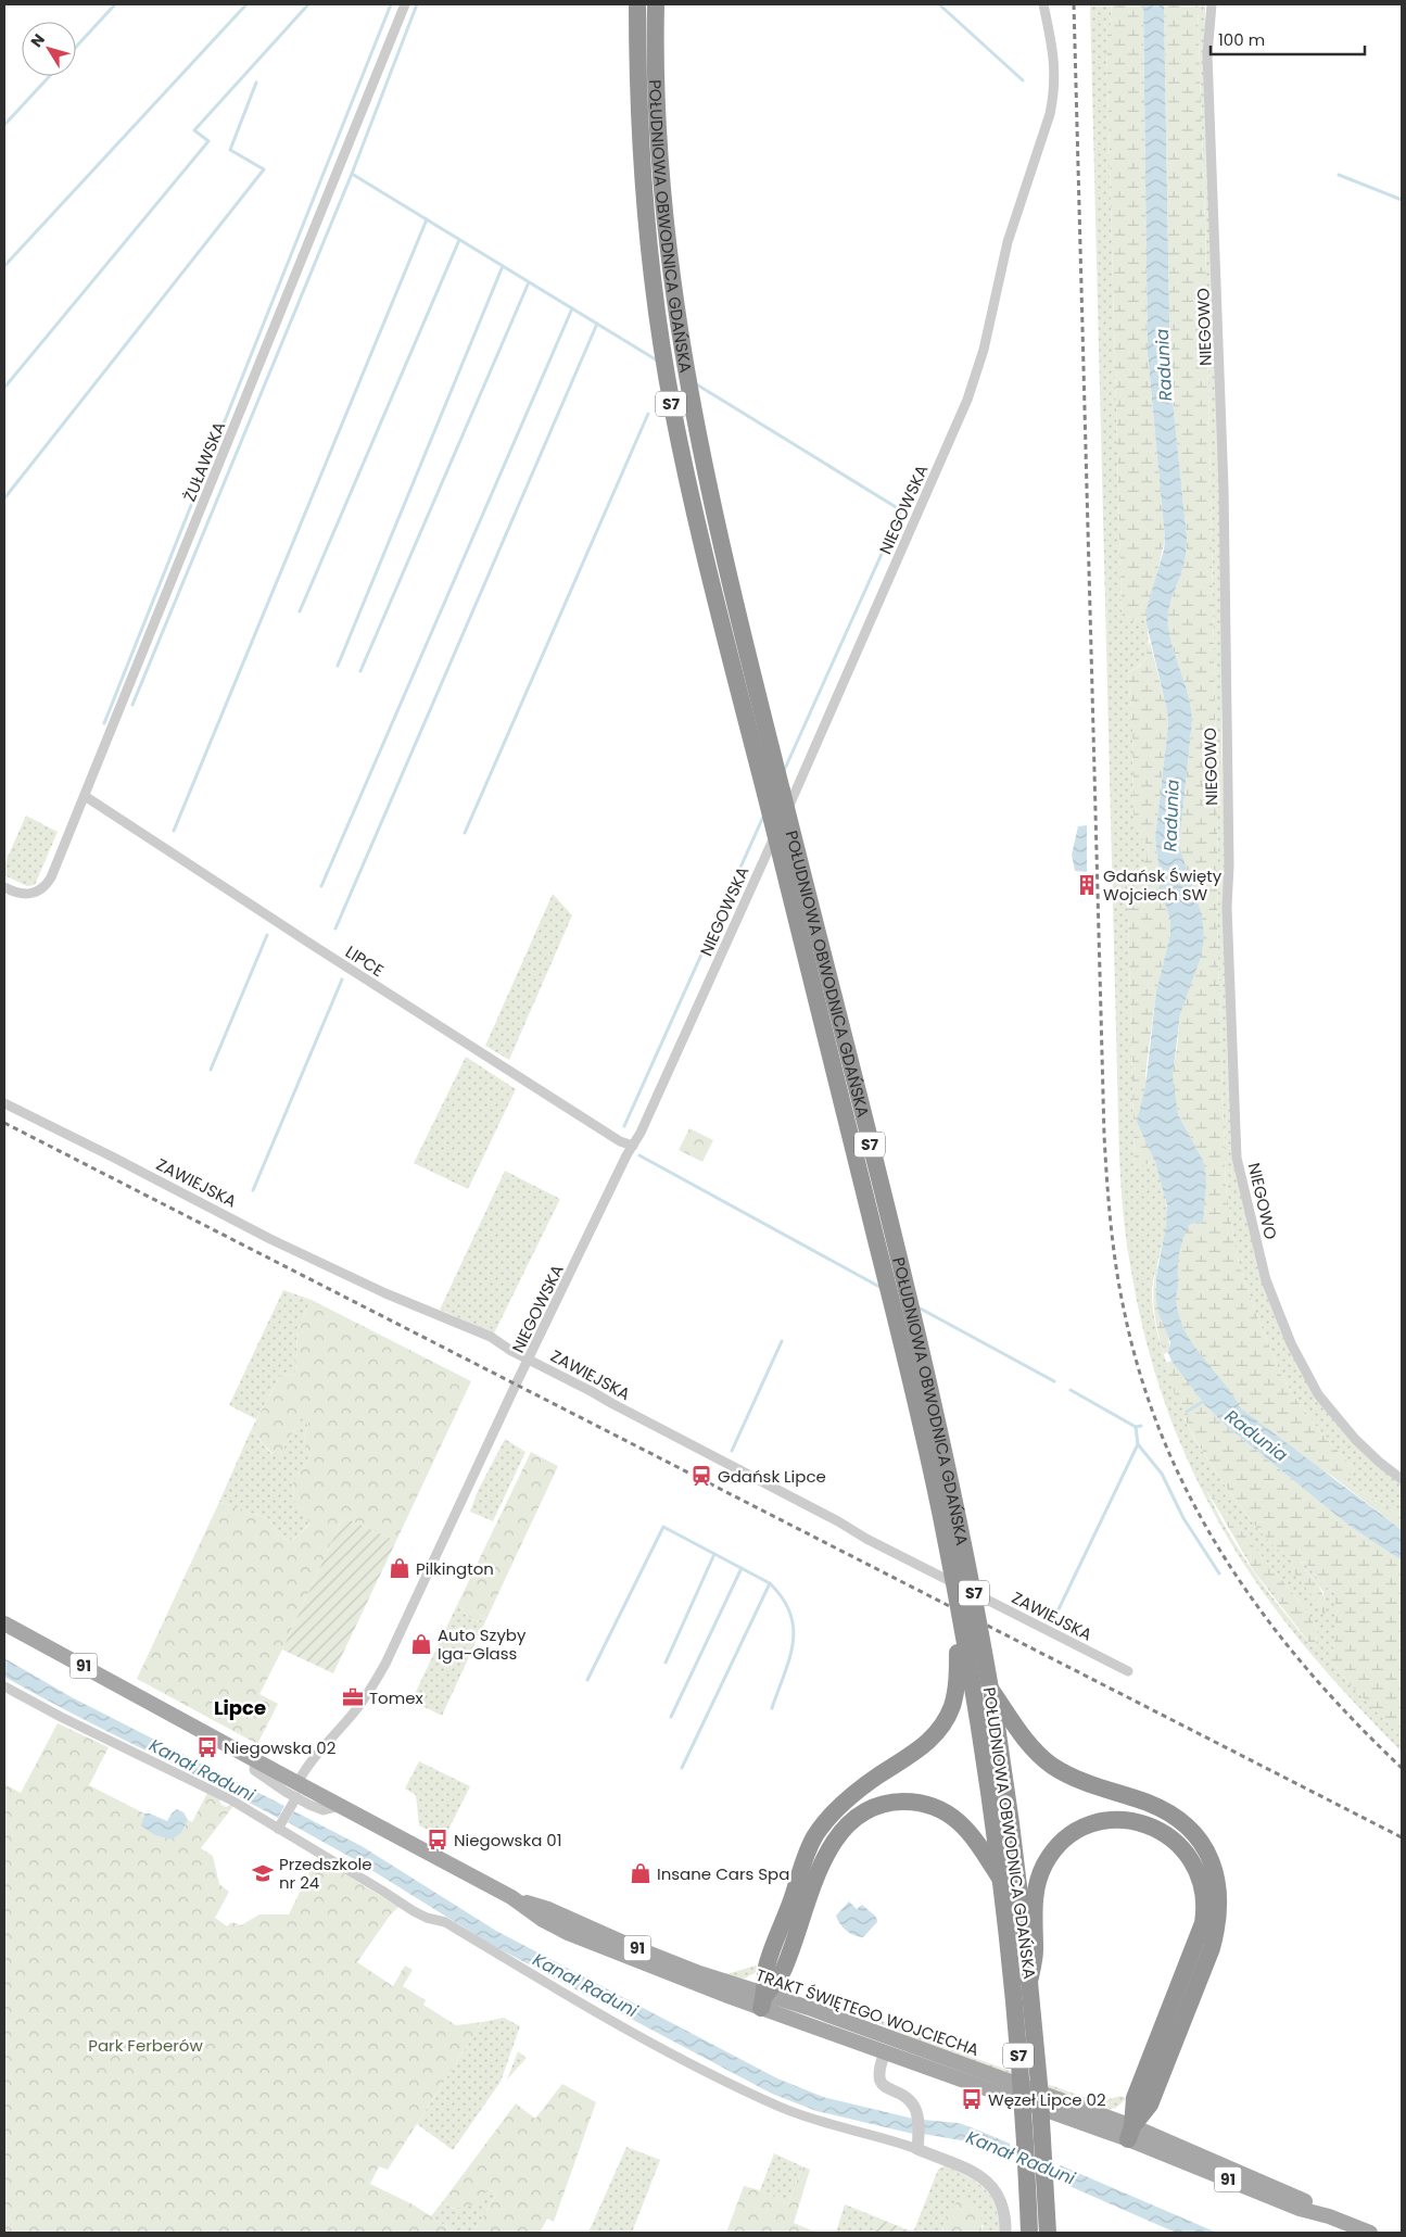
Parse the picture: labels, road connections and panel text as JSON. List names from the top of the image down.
{
  "streets": {
    "highway": ["POŁUDNIOWA OBWODNICA GDAŃSKA", "S7"],
    "main road": ["91", "TRAKT ŚWIĘTEGO WOJCIECHA"],
    "street": [
      "NIEGOWO",
      "ŻUŁAWSKA",
      "NIEGOWSKA",
      "LIPCE",
      "ZAWIEJSKA"
    ]
  },
  "crossings": [
    ["ŻUŁAWSKA", "LIPCE"],
    ["NIEGOWSKA", "LIPCE"],
    ["NIEGOWSKA", "ZAWIEJSKA"],
    ["NIEGOWSKA", "TRAKT ŚWIĘTEGO WOJCIECHA"]
  ],
  "districts": ["Lipce"],
  "water": ["Radunia", "Kanał Raduni"],
  "parks": ["Park Ferberów"],
  "places": {
    "building": ["Gdańsk Święty Wojciech SW"],
    "station": ["Gdańsk Lipce"],
    "shop": ["Pilkington", "Auto Szyby Iga-Glass", "Insane Cars Spa"],
    "office": ["Tomex"],
    "bus stop": ["Niegowska 02", "Niegowska 01", "Węzeł Lipce 02"],
    "school or university": ["Przedszkole nr 24"]
  },
  "scale_bar": "100 m",
  "north": "top left"
}
